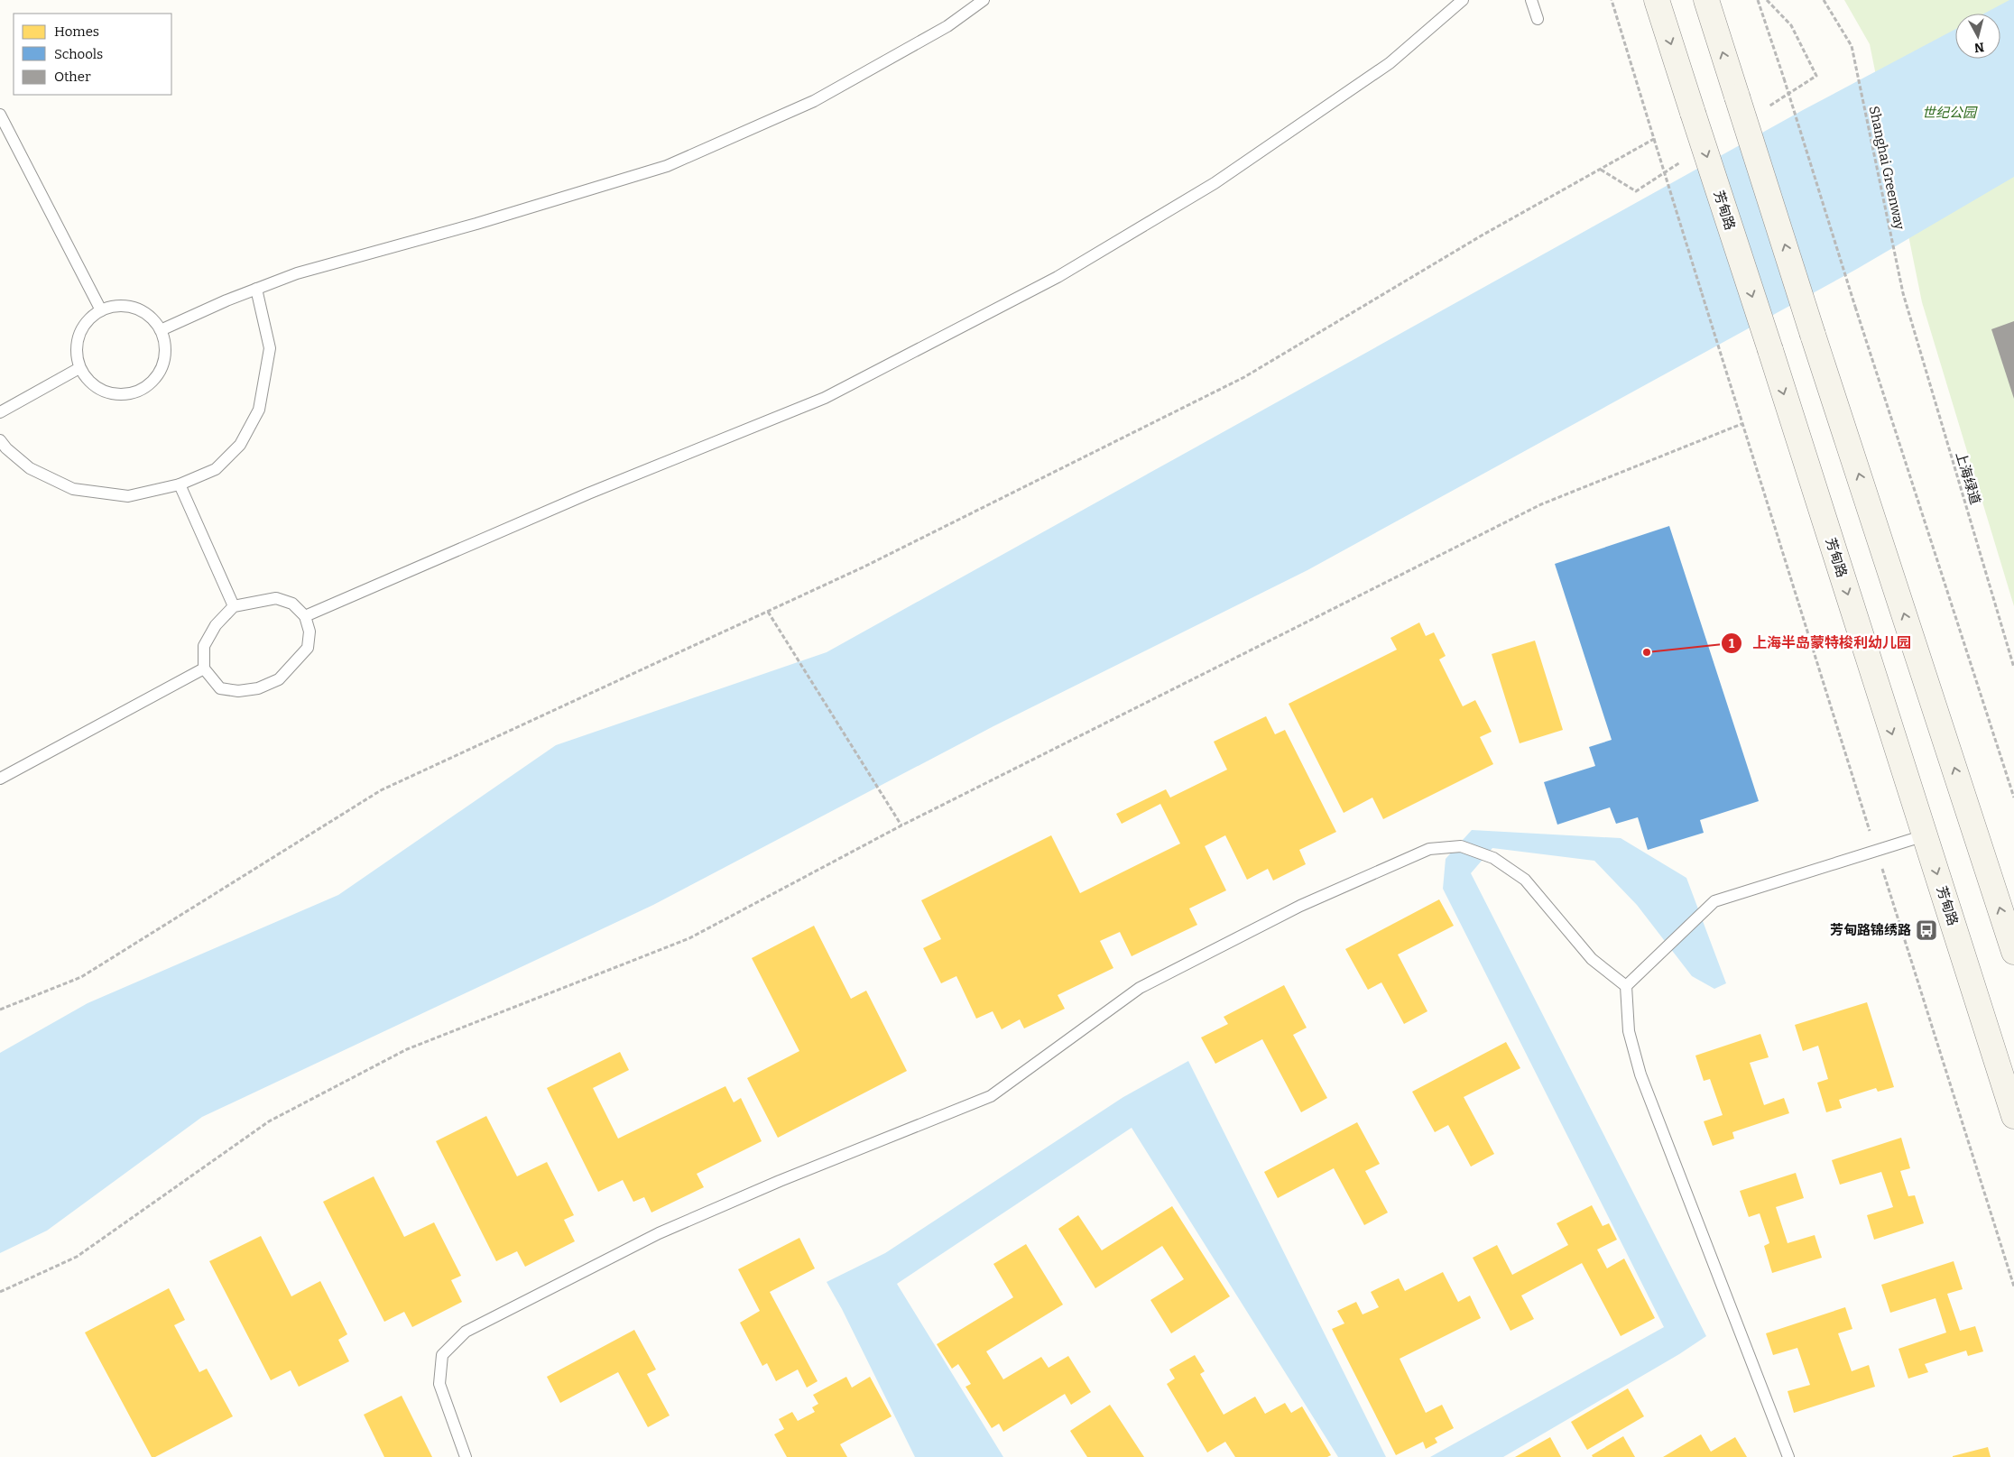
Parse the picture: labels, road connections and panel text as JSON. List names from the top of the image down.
{
  "streets": {
    "main road": ["芳甸路"],
    "path": ["Shanghai Greenway", "上海绿道"]
  },
  "crossings": [
    ["Shanghai Greenway", "上海绿道"]
  ],
  "parks": ["世纪公园"],
  "places": {
    "other": ["上海半岛蒙特梭利幼儿园"],
    "bus stop": ["芳甸路锦绣路"]
  },
  "legend": ["Homes", "Schools", "Other"],
  "north": "bottom"
}
